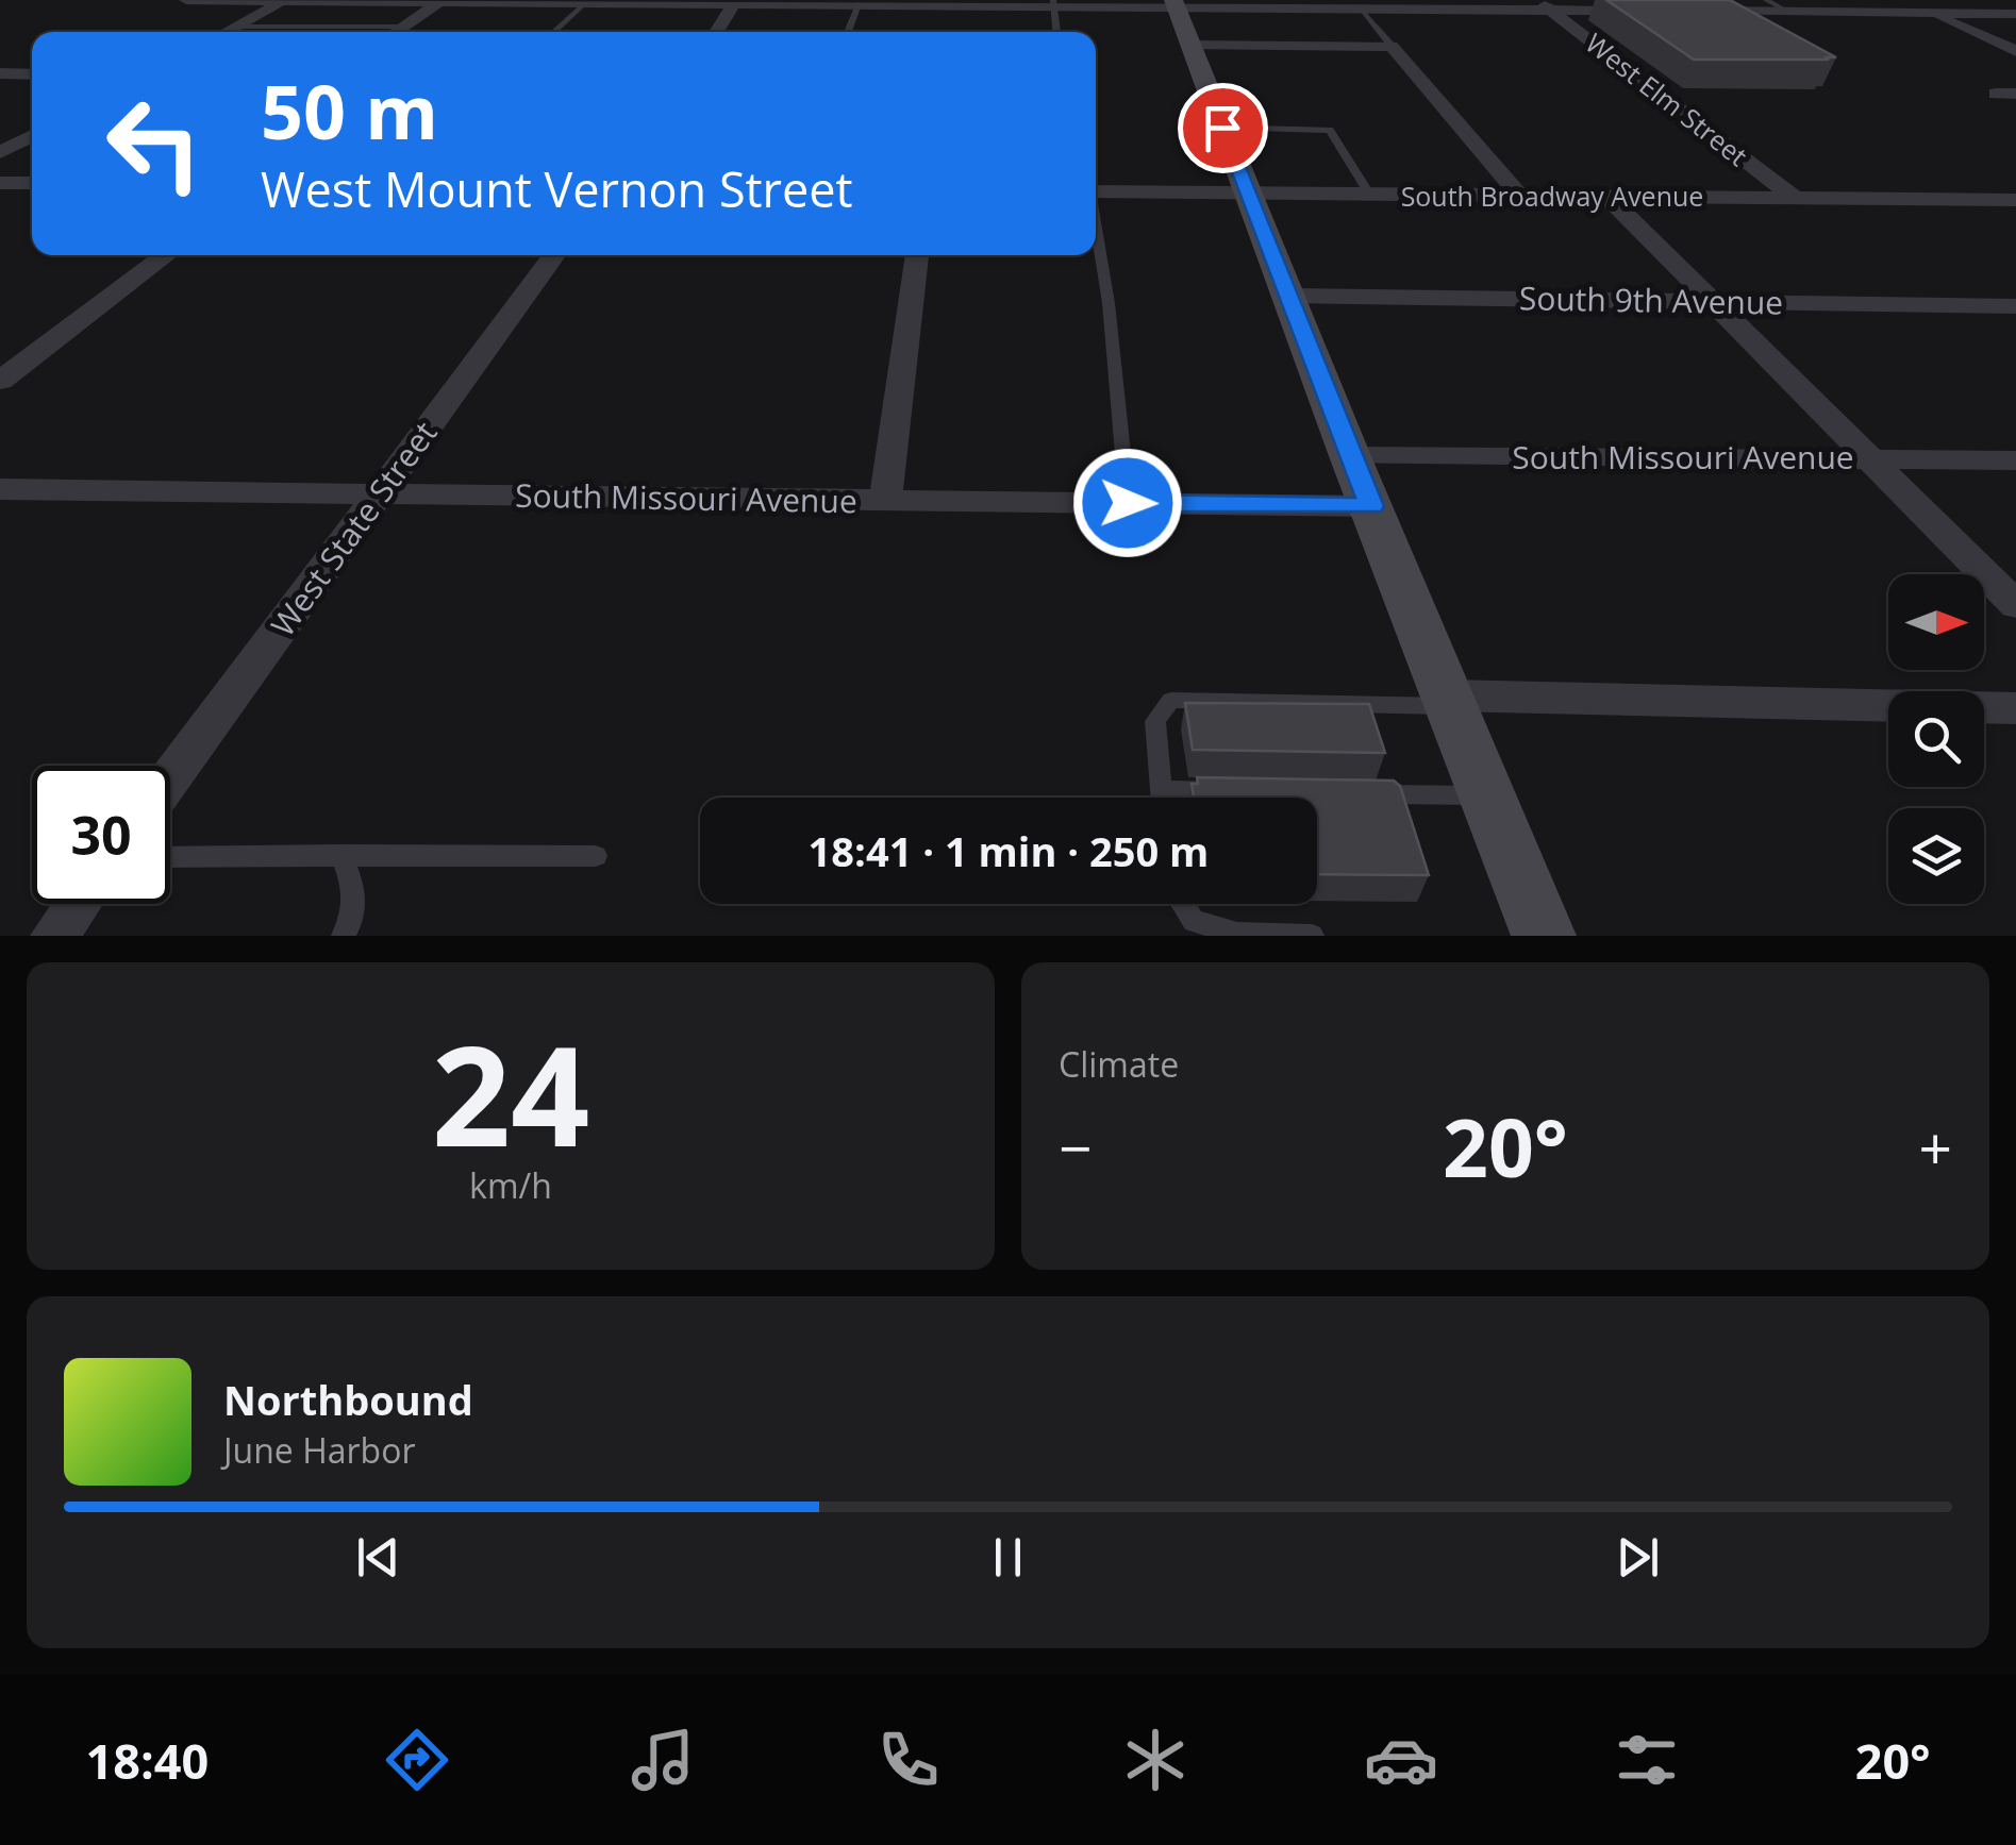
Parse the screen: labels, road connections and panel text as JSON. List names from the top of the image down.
{
  "streets": {
    "street": [
      "West Elm Street",
      "South Broadway Avenue",
      "South 9th Avenue",
      "South Missouri Avenue",
      "West State Street"
    ]
  },
  "crossings": [
    ["West Elm Street", "South Broadway Avenue"],
    ["South Missouri Avenue", "West State Street"]
  ],
  "north": "right",
  "page": {
    "turn": ["50 m", "West Mount Vernon Street"],
    "limit": "30",
    "trip": "18:41 · 1 min · 250 m",
    "tile": [
      ["24", "km/h"],
      "Climate"
    ],
    "heat": ["−", "20°", "+"],
    "song": ["Northbound", "June Harbor"],
    "tabs": ["18:40", "20°"]
  }
}
